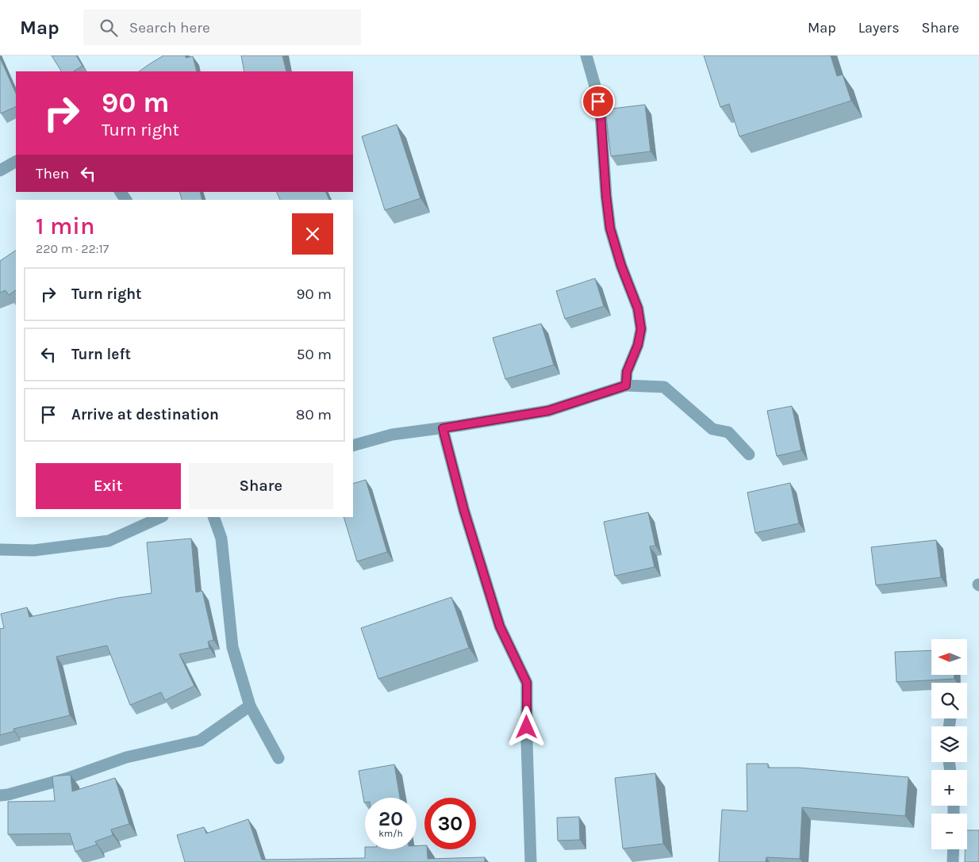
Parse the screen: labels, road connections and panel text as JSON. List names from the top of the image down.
{
  "north": "left",
  "page": {
    "header": "Map",
    "search": "Search here",
    "nav": ["Map", "Layers", "Share"],
    "turn": ["90 m", "Turn right"],
    "then": "Then",
    "heading": ["1 min", "220 m · 22:17"],
    "list": [
      {
        "name": "Turn right",
        "value": "90 m"
      },
      {
        "name": "Turn left",
        "value": "50 m"
      },
      {
        "name": "Arrive at destination",
        "value": "80 m"
      }
    ],
    "buttons": ["Exit", "Share"],
    "map_buttons": ["+", "−"],
    "speed": "20 km/h",
    "limit": "30"
  }
}
